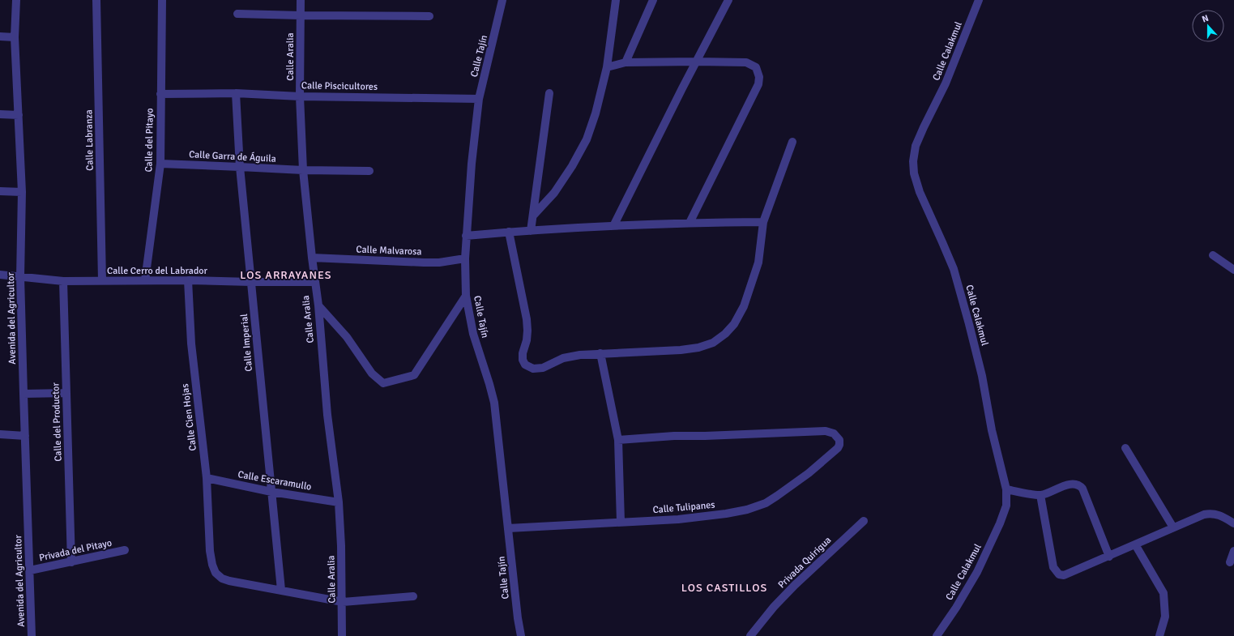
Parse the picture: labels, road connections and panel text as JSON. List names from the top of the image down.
{
  "streets": {
    "street": [
      "Calle Calakmul",
      "Calle Tajín",
      "Calle Aralia",
      "Calle Piscicultores",
      "Calle Labranza",
      "Calle del Pitayo",
      "Calle Garra de Águila",
      "Calle Malvarosa",
      "Calle Cerro del Labrador",
      "Avenida del Agricultor",
      "Calle Imperial",
      "Calle Cien Hojas",
      "Calle del Productor",
      "Calle Escaramullo",
      "Calle Tulipanes",
      "Privada del Pitayo",
      "Privada Quirigua"
    ]
  },
  "crossings": [
    ["Calle Tajín", "Calle Piscicultores"],
    ["Calle Tajín", "Calle Malvarosa"],
    ["Calle Tajín", "Calle Tulipanes"],
    ["Calle Aralia", "Calle Piscicultores"],
    ["Calle Aralia", "Calle Garra de Águila"],
    ["Calle Aralia", "Calle Malvarosa"],
    ["Calle Aralia", "Calle Cerro del Labrador"],
    ["Calle Aralia", "Calle Cien Hojas"],
    ["Calle Aralia", "Calle Escaramullo"],
    ["Calle Piscicultores", "Calle del Pitayo"],
    ["Calle Piscicultores", "Calle Imperial"],
    ["Calle Labranza", "Calle Cerro del Labrador"],
    ["Calle del Pitayo", "Calle Garra de Águila"],
    ["Calle del Pitayo", "Calle Cerro del Labrador"],
    ["Calle Garra de Águila", "Calle Imperial"],
    ["Calle Cerro del Labrador", "Avenida del Agricultor"],
    ["Calle Cerro del Labrador", "Calle Imperial"],
    ["Calle Cerro del Labrador", "Calle Cien Hojas"],
    ["Calle Cerro del Labrador", "Calle del Productor"],
    ["Avenida del Agricultor", "Privada del Pitayo"],
    ["Calle Imperial", "Calle Cien Hojas"],
    ["Calle Imperial", "Calle Escaramullo"],
    ["Calle Cien Hojas", "Calle Escaramullo"],
    ["Calle del Productor", "Privada del Pitayo"]
  ],
  "districts": ["LOS ARRAYANES", "LOS CASTILLOS"],
  "north": "top"
}
